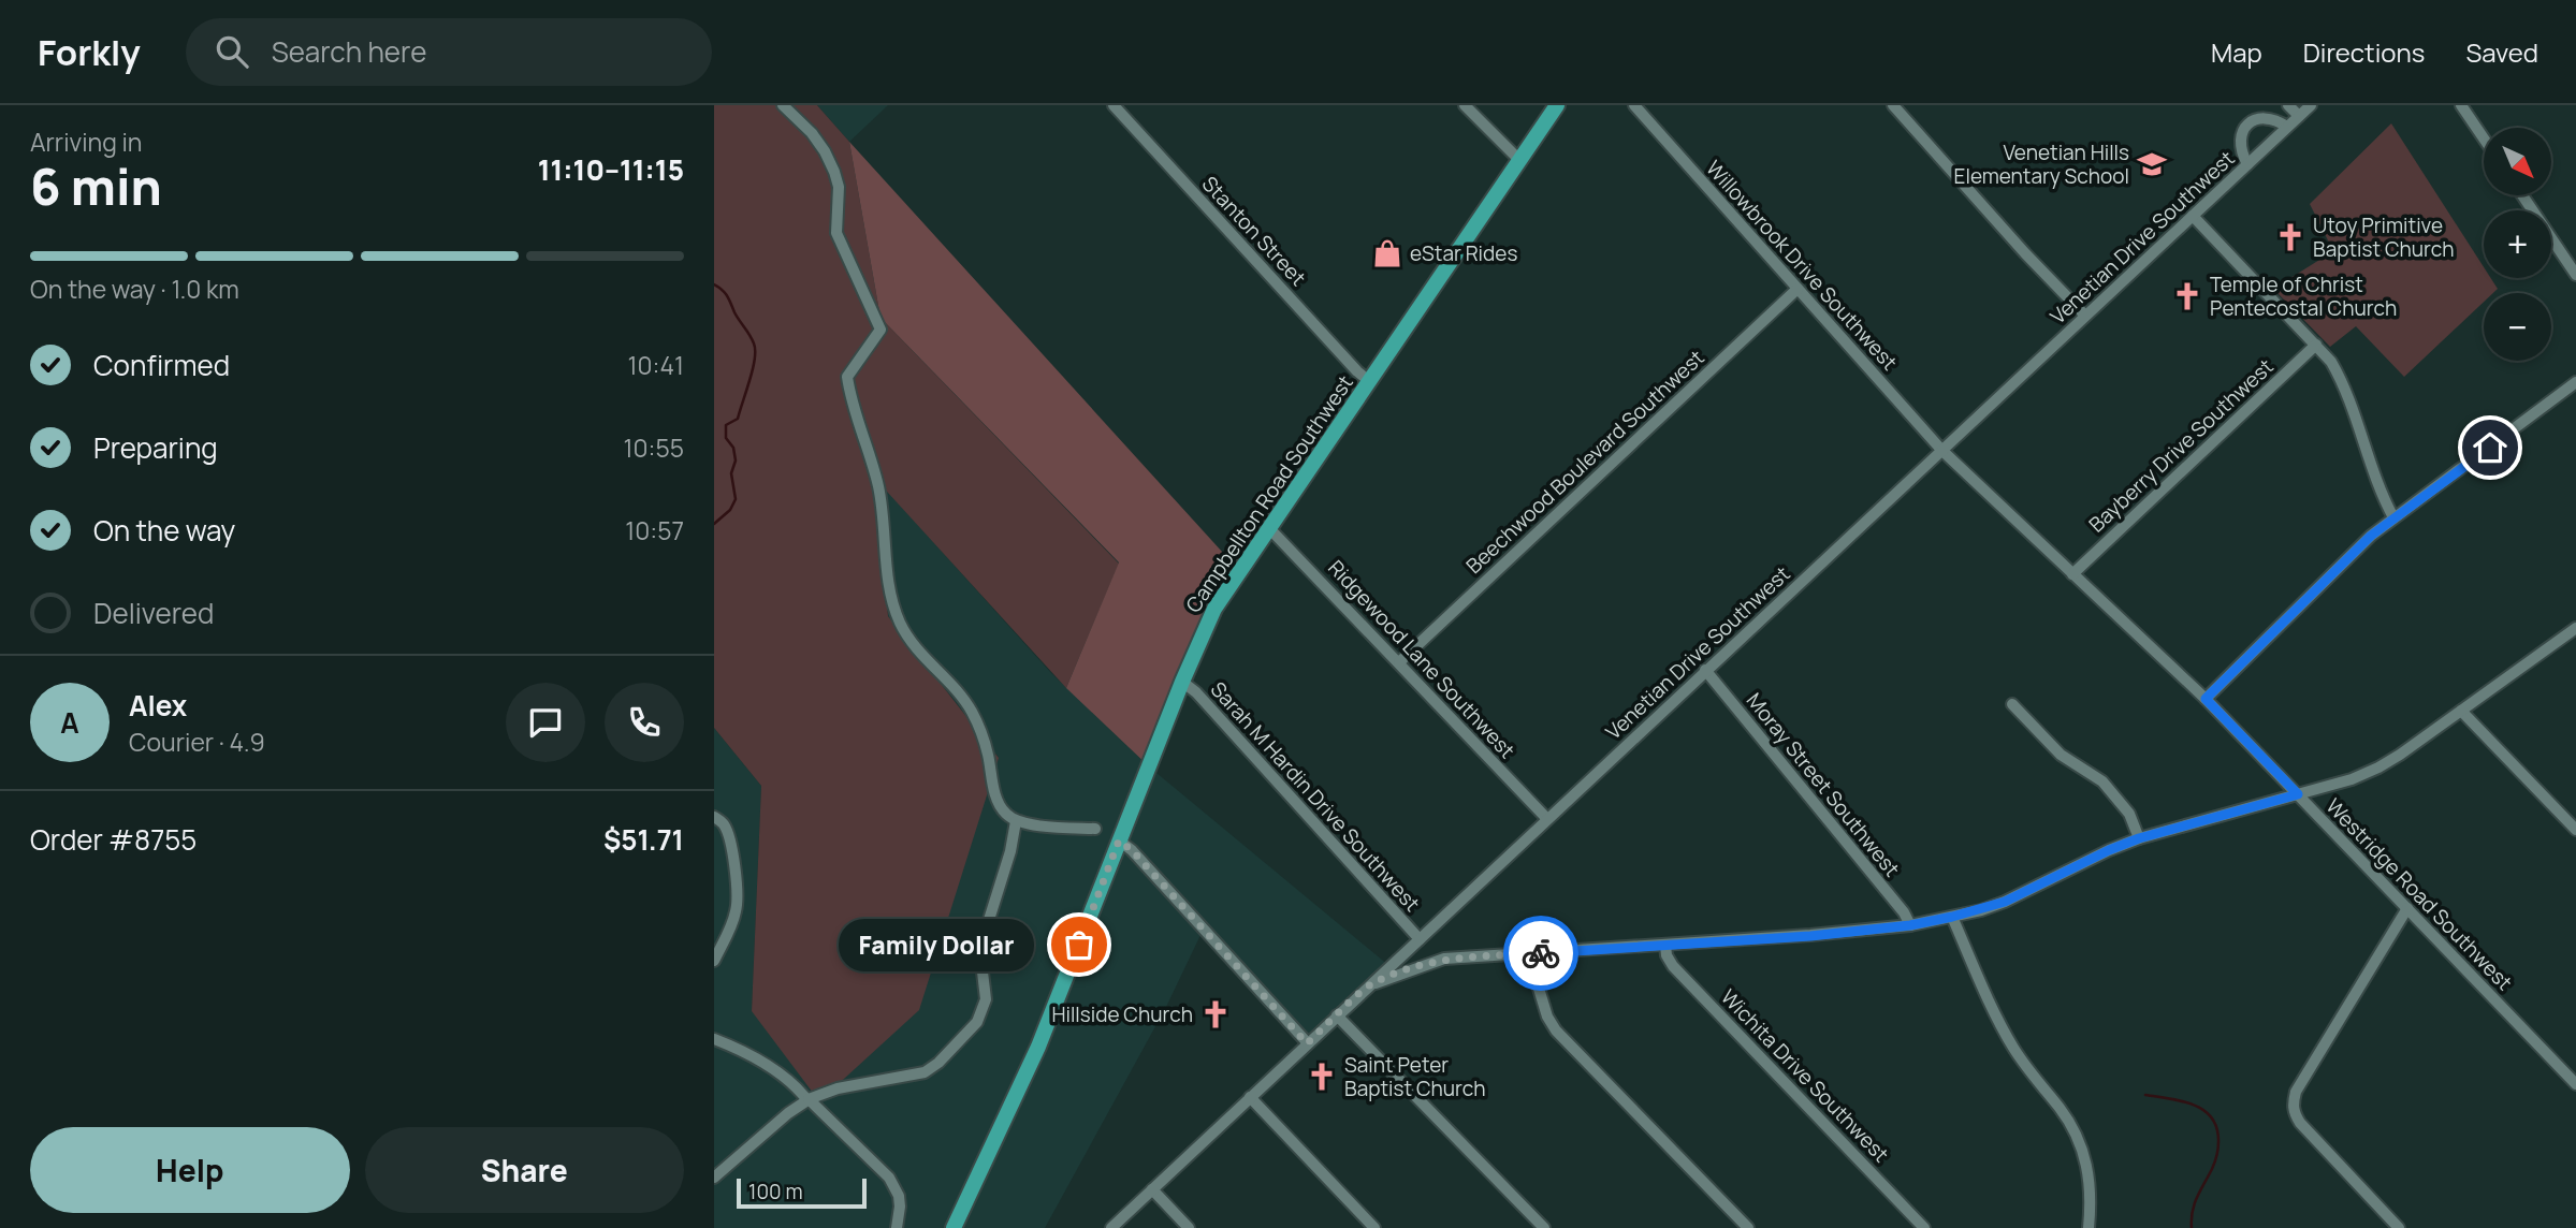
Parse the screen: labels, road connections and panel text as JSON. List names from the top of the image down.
{
  "streets": {
    "main road": ["Campbellton Road Southwest"],
    "street": [
      "Stanton Street",
      "Venetian Drive Southwest",
      "Willowbrook Drive Southwest",
      "Bayberry Drive Southwest",
      "Beechwood Boulevard Southwest",
      "Ridgewood Lane Southwest",
      "Moray Street Southwest",
      "Sarah M Hardin Drive Southwest",
      "Westridge Road Southwest",
      "Wichita Drive Southwest"
    ]
  },
  "crossings": [
    ["Stanton Street", "Campbellton Road Southwest"],
    ["Venetian Drive Southwest", "Willowbrook Drive Southwest"],
    ["Venetian Drive Southwest", "Ridgewood Lane Southwest"],
    ["Venetian Drive Southwest", "Moray Street Southwest"],
    ["Venetian Drive Southwest", "Sarah M Hardin Drive Southwest"],
    ["Venetian Drive Southwest", "Westridge Road Southwest"],
    ["Willowbrook Drive Southwest", "Beechwood Boulevard Southwest"],
    ["Willowbrook Drive Southwest", "Westridge Road Southwest"],
    ["Bayberry Drive Southwest", "Westridge Road Southwest"],
    ["Beechwood Boulevard Southwest", "Ridgewood Lane Southwest"],
    ["Campbellton Road Southwest", "Ridgewood Lane Southwest"],
    ["Campbellton Road Southwest", "Sarah M Hardin Drive Southwest"]
  ],
  "places": {
    "school or university": ["Venetian Hills Elementary School"],
    "church": [
      "Utoy Primitive Baptist Church",
      "Temple of Christ Pentecostal Church",
      "Hillside Church",
      "Saint Peter Baptist Church"
    ],
    "shop": ["eStar Rides"],
    "other": ["Family Dollar"]
  },
  "scale_bar": "100 m",
  "north": "bottom right",
  "page": {
    "header": "Forkly",
    "search": "Search here",
    "nav": ["Map", "Directions", "Saved"],
    "heading": ["6 min", "Arriving in", "11:10–11:15"],
    "panel": [
      "Alex",
      "Courier · 4.9",
      "Order #8755",
      "$51.71"
    ],
    "map_buttons": ["+", "−"],
    "bar": "On the way · 1.0 km",
    "list": [
      ["Confirmed", "10:41"],
      ["Preparing", "10:55"],
      ["On the way", "10:57"],
      "Delivered"
    ],
    "round": "A",
    "bubble": "Family Dollar",
    "buttons": ["Help", "Share"],
    "scale": "100 m"
  }
}
